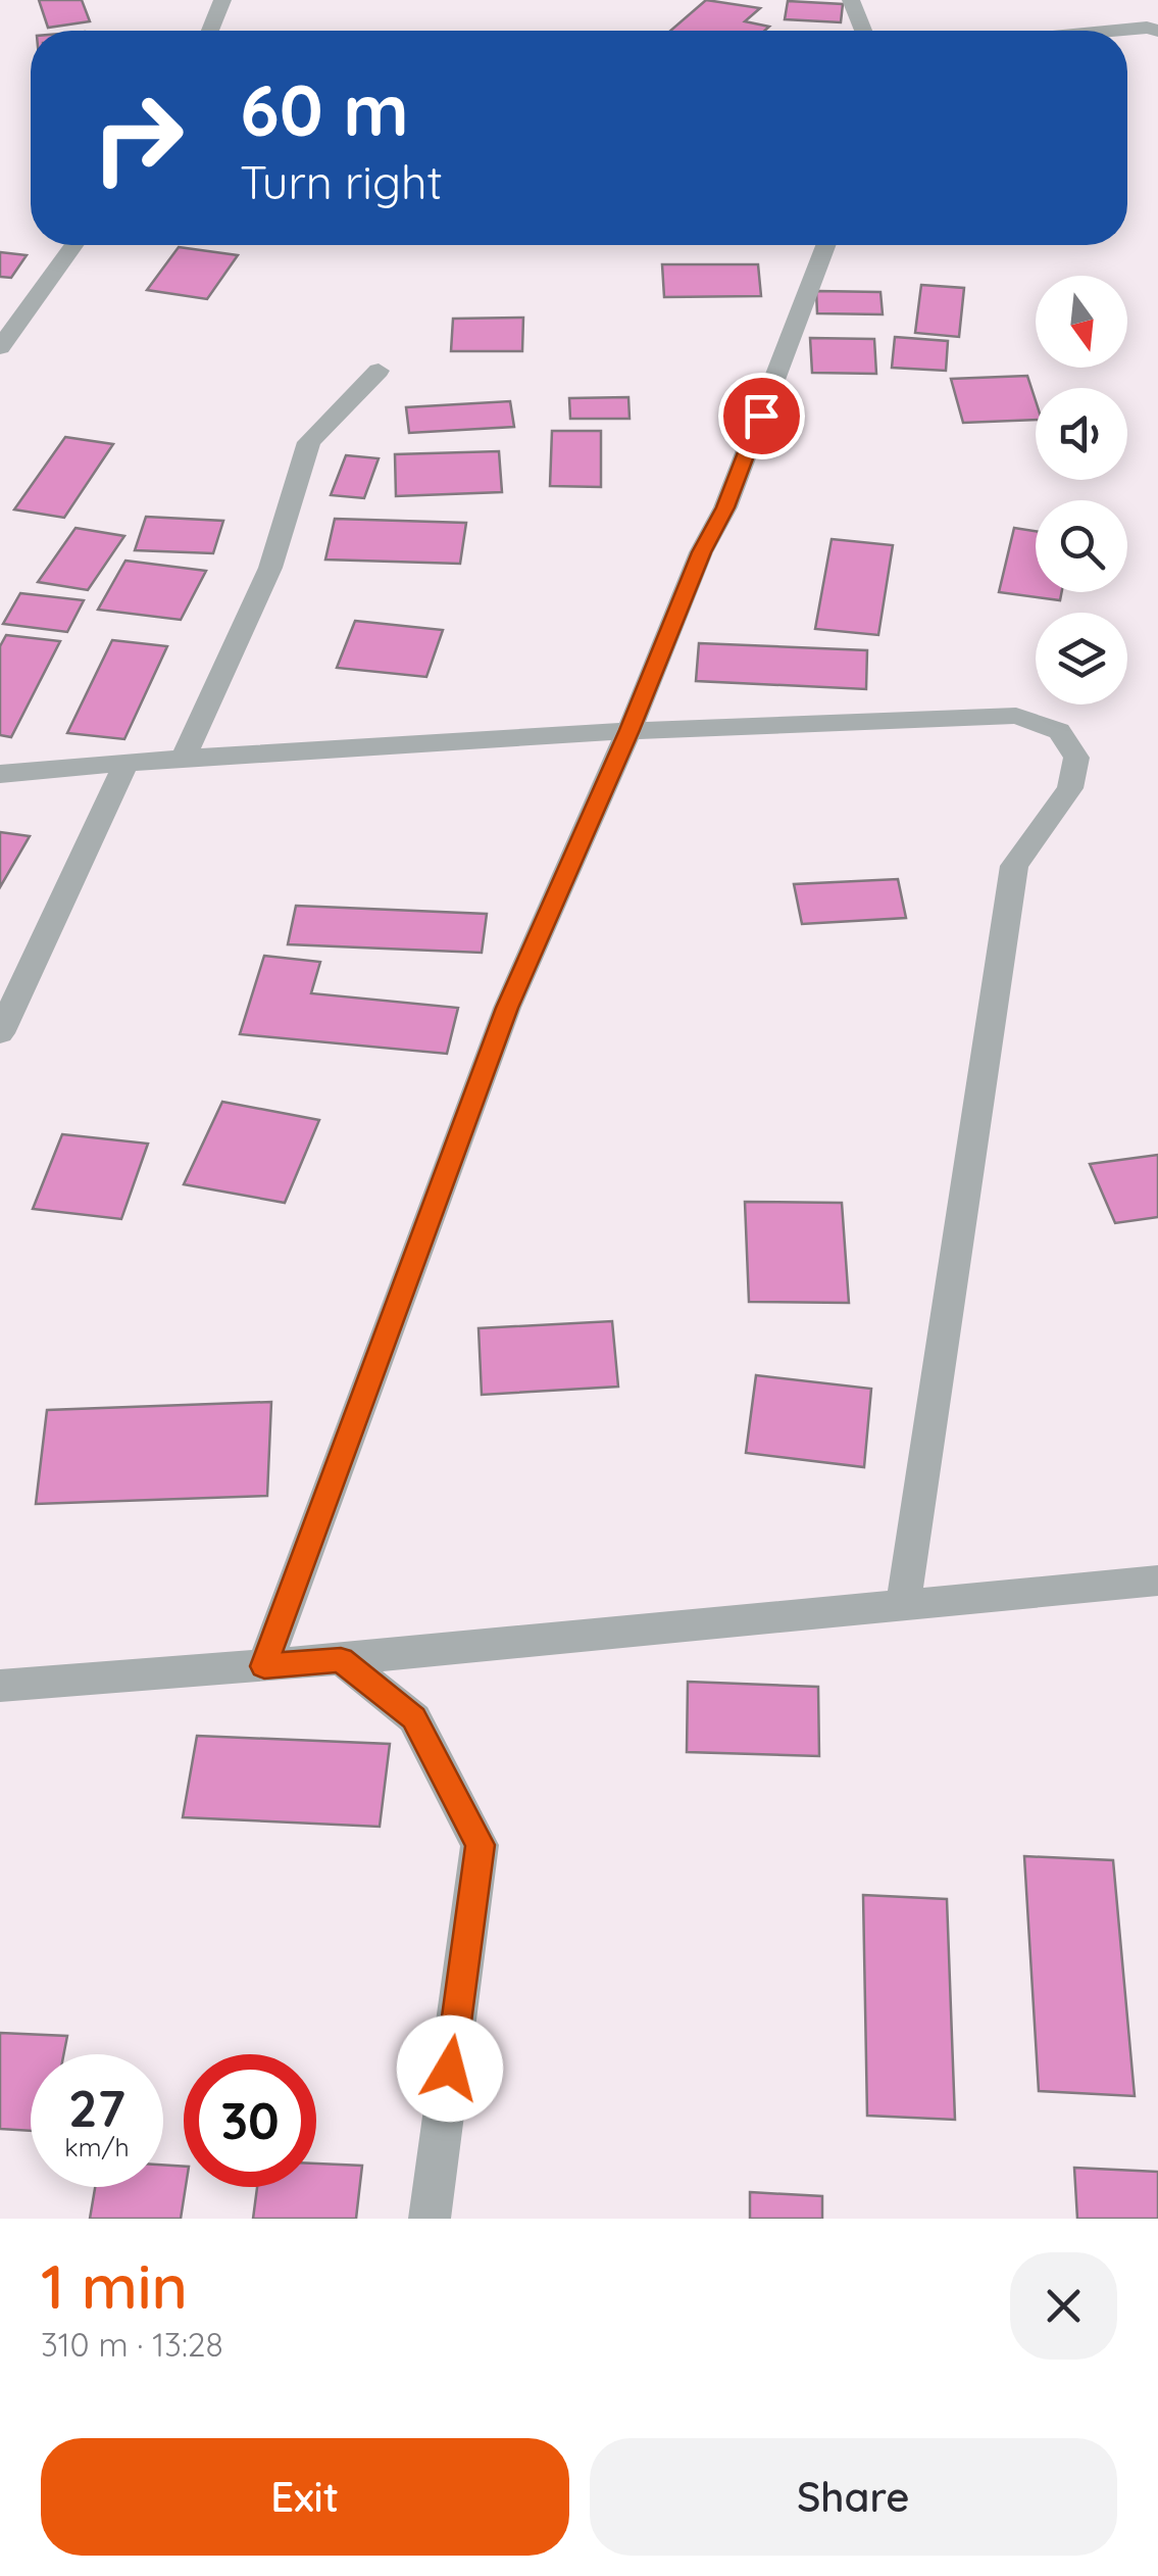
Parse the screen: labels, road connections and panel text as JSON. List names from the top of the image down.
{
  "north": "bottom",
  "page": {
    "turn": ["60 m", "Turn right"],
    "speed": "27 km/h",
    "limit": "30",
    "heading": ["1 min", "310 m · 13:28"],
    "buttons": ["Exit", "Share"]
  }
}
